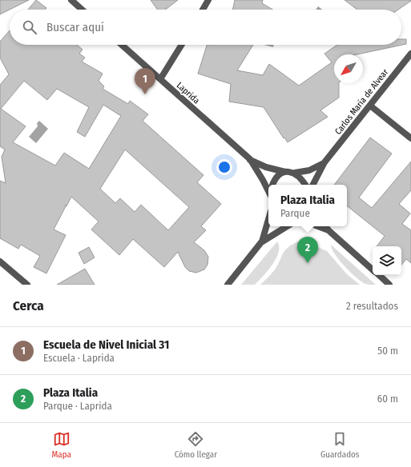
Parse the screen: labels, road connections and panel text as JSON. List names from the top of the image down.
{
  "streets": {
    "street": ["Laprida", "Carlos María de Alvear"]
  },
  "crossings": [
    ["Laprida", "Carlos María de Alvear"]
  ],
  "north": "bottom left",
  "page": {
    "search": "Buscar aquí",
    "pins": ["1", "2"],
    "popup": ["Plaza Italia", "Parque"],
    "heading": ["Cerca", "2 resultados"],
    "list": [
      {
        "mark": "1",
        "name": "Escuela de Nivel Inicial 31",
        "note": "Escuela · Laprida",
        "value": "50 m"
      },
      {
        "mark": "2",
        "name": "Plaza Italia",
        "note": "Parque · Laprida",
        "value": "60 m"
      }
    ],
    "nav": ["Mapa", "Cómo llegar", "Guardados"]
  }
}
